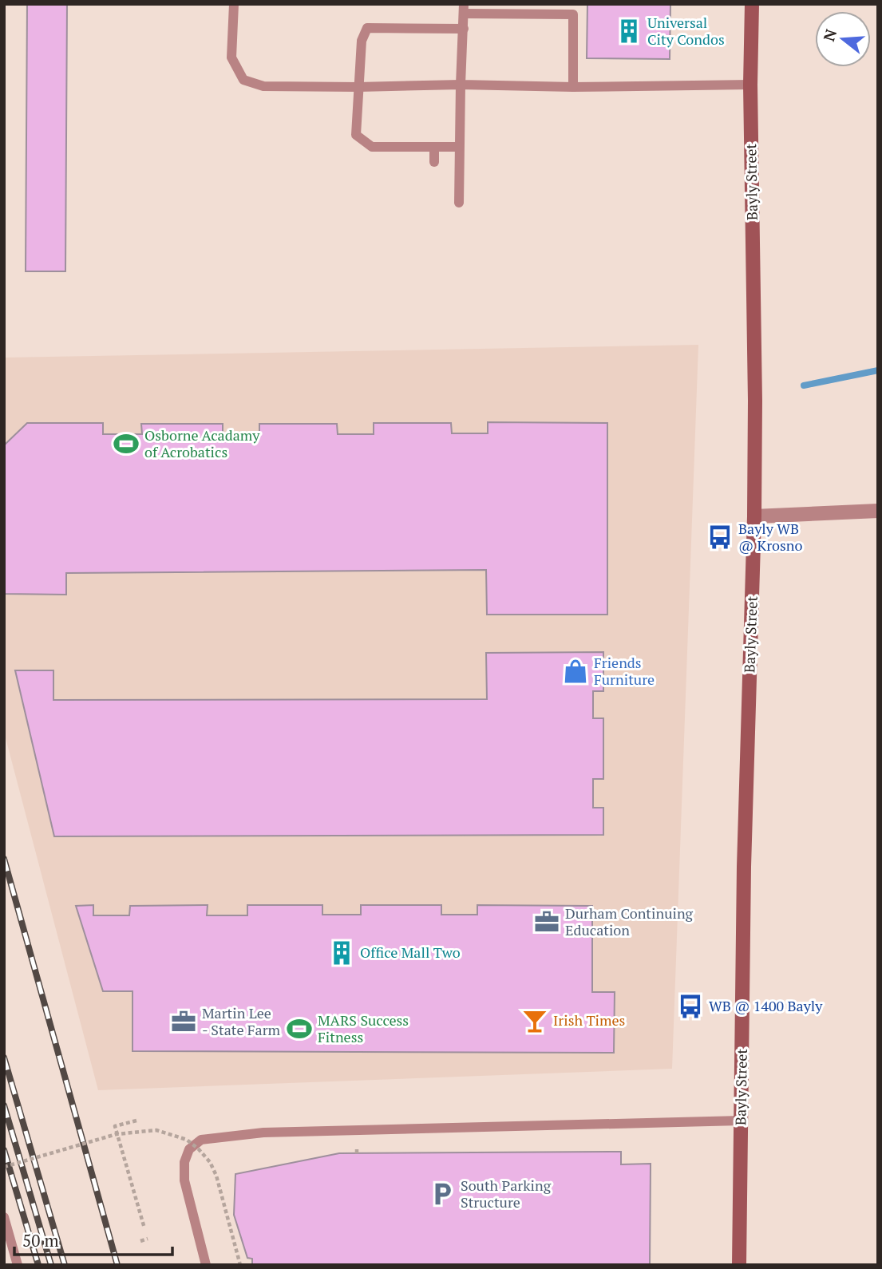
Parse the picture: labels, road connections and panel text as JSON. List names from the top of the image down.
{
  "streets": {
    "main road": ["Bayly Street"]
  },
  "places": {
    "building": ["Universal City Condos", "Office Mall Two"],
    "sports": ["Osborne Acadamy of Acrobatics", "MARS Success Fitness"],
    "bus stop": ["Bayly WB @ Krosno", "WB @ 1400 Bayly"],
    "shop": ["Friends Furniture"],
    "office": ["Durham Continuing Education", "Martin Lee - State Farm"],
    "bar": ["Irish Times"],
    "parking": ["South Parking Structure"]
  },
  "scale_bar": "50 m",
  "north": "left"
}
